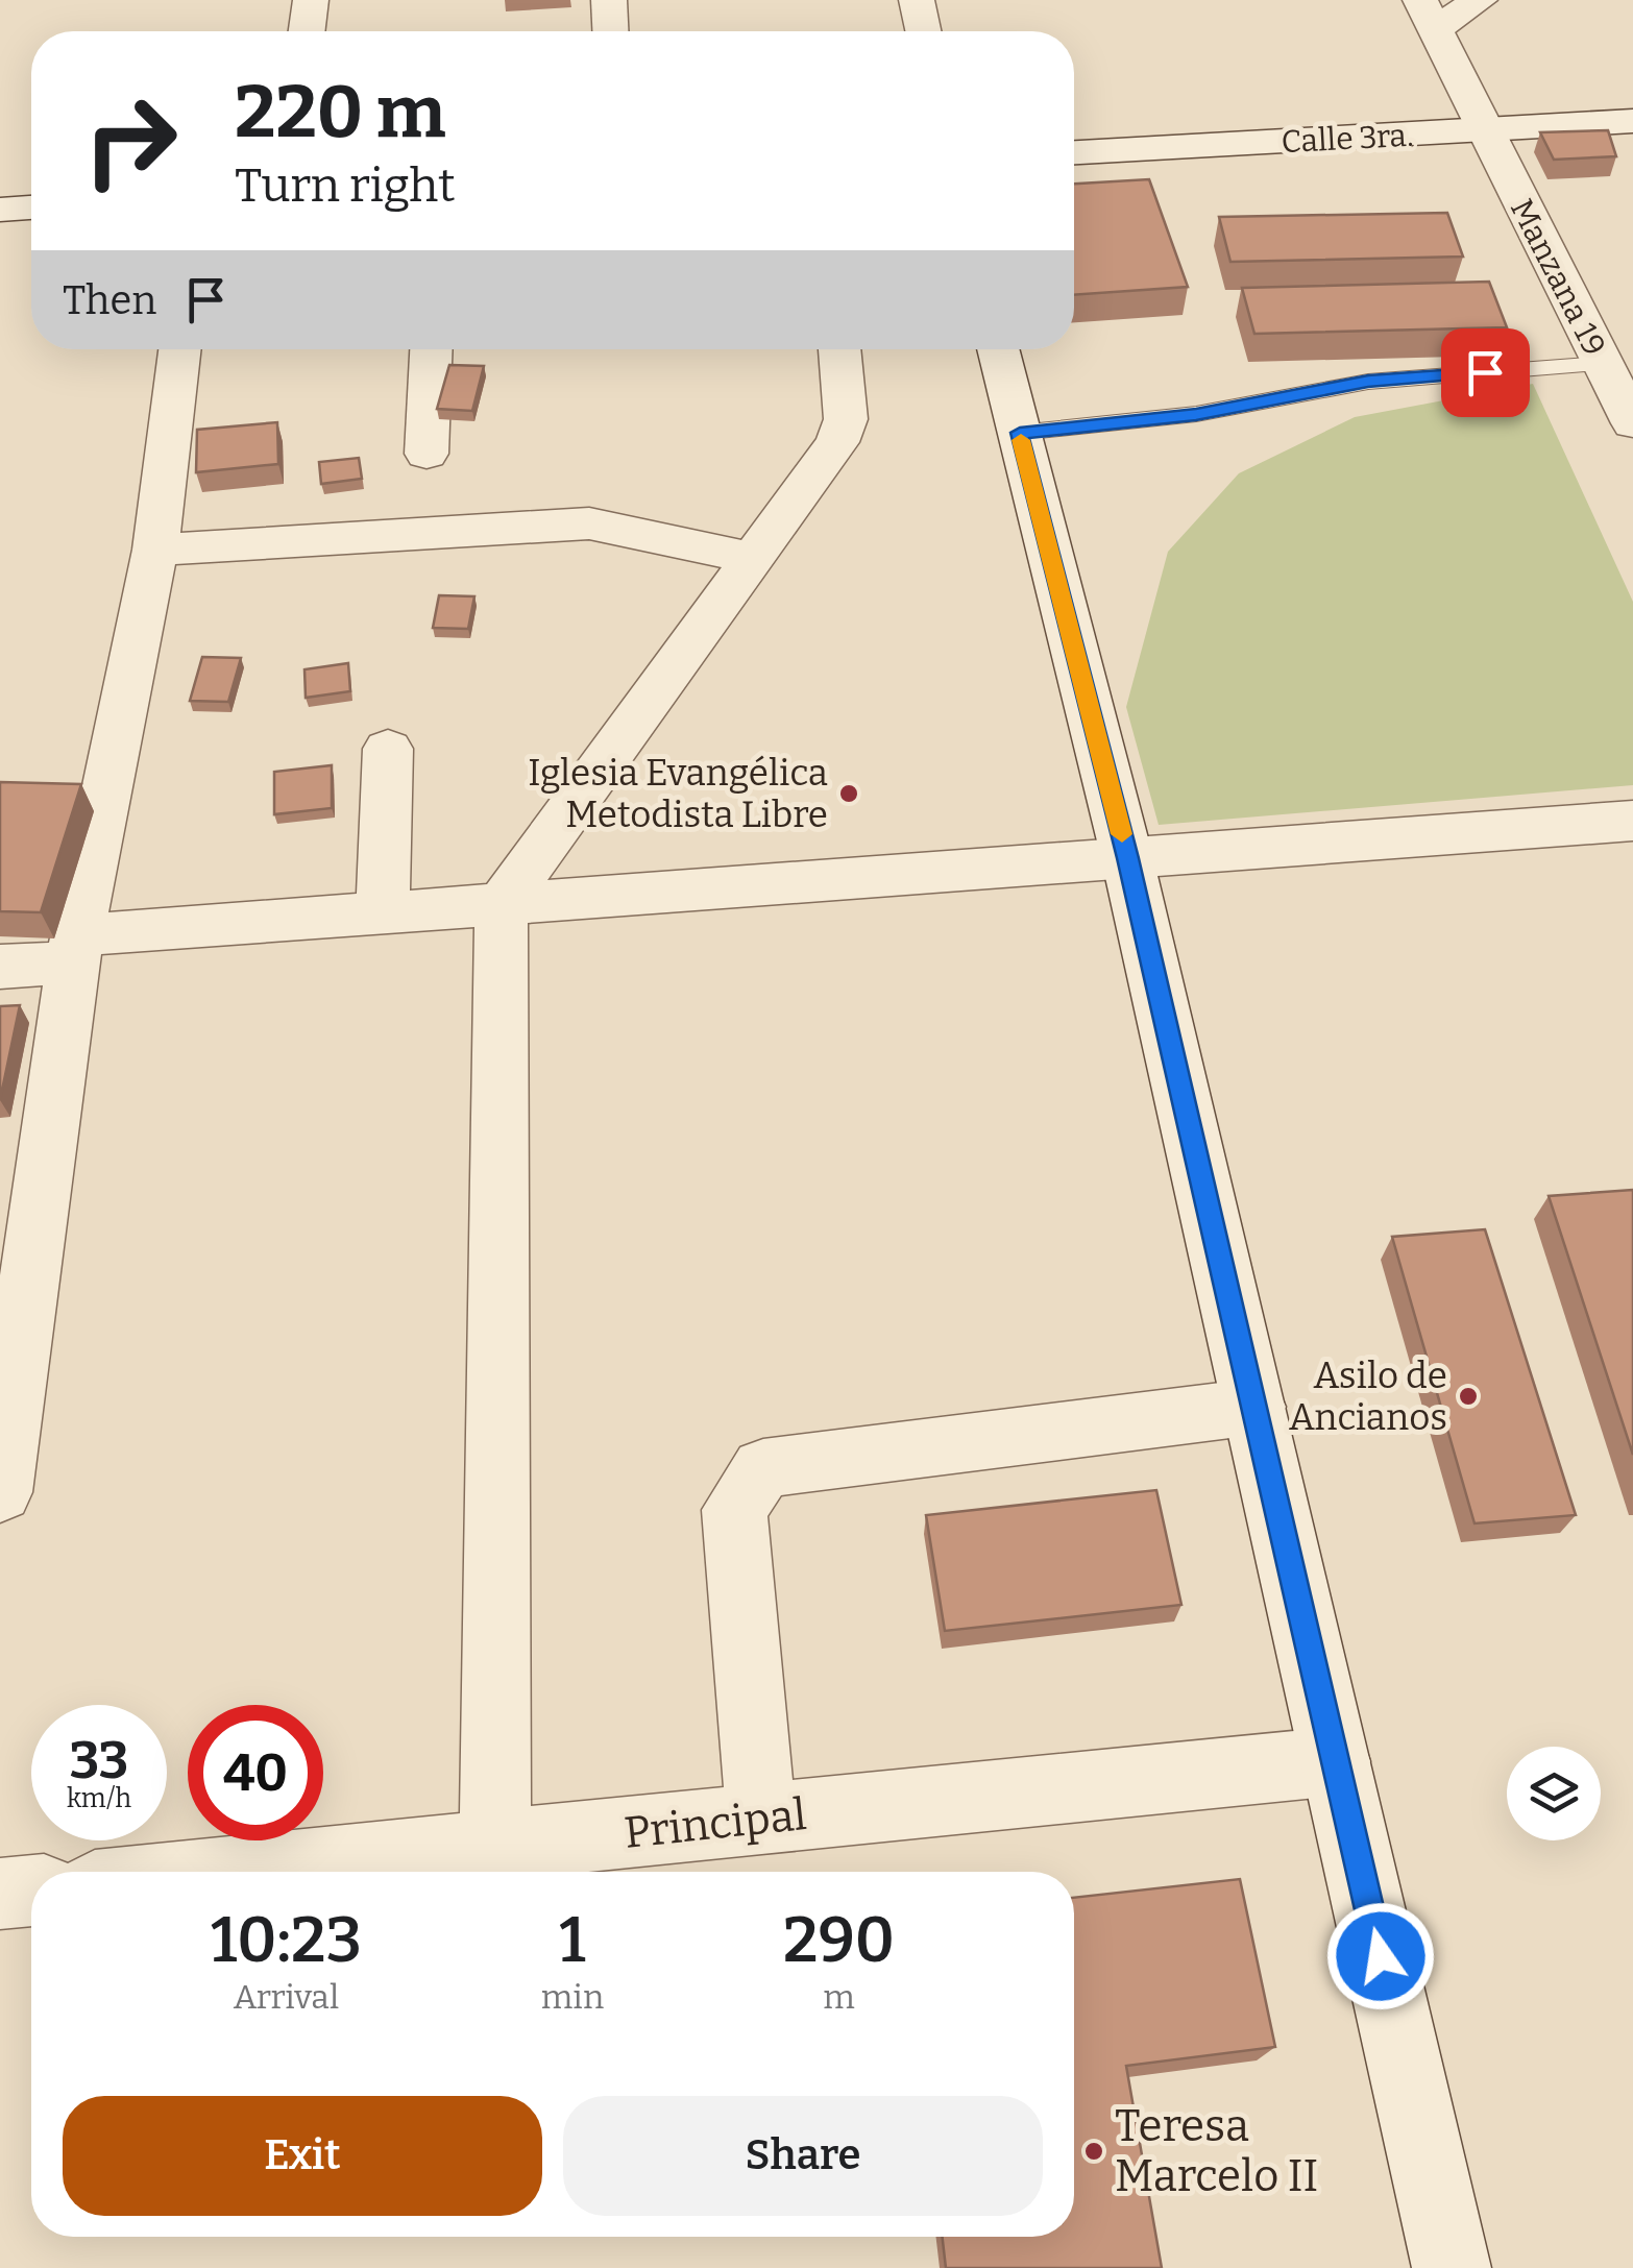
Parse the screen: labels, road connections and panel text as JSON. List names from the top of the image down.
{
  "streets": {
    "street": ["Calle 3ra.", "Manzana 19", "Principal"]
  },
  "crossings": [
    ["Calle 3ra.", "Manzana 19"]
  ],
  "places": ["Iglesia Evangélica Metodista Libre", "Asilo de Ancianos", "Teresa Marcelo II"],
  "page": {
    "turn": ["220 m", "Turn right"],
    "then": "Then",
    "speed": "33 km/h",
    "limit": "40",
    "eta": [
      "10:23",
      "Arrival",
      "1",
      "min",
      "290",
      "m"
    ],
    "buttons": ["Exit", "Share"]
  }
}
